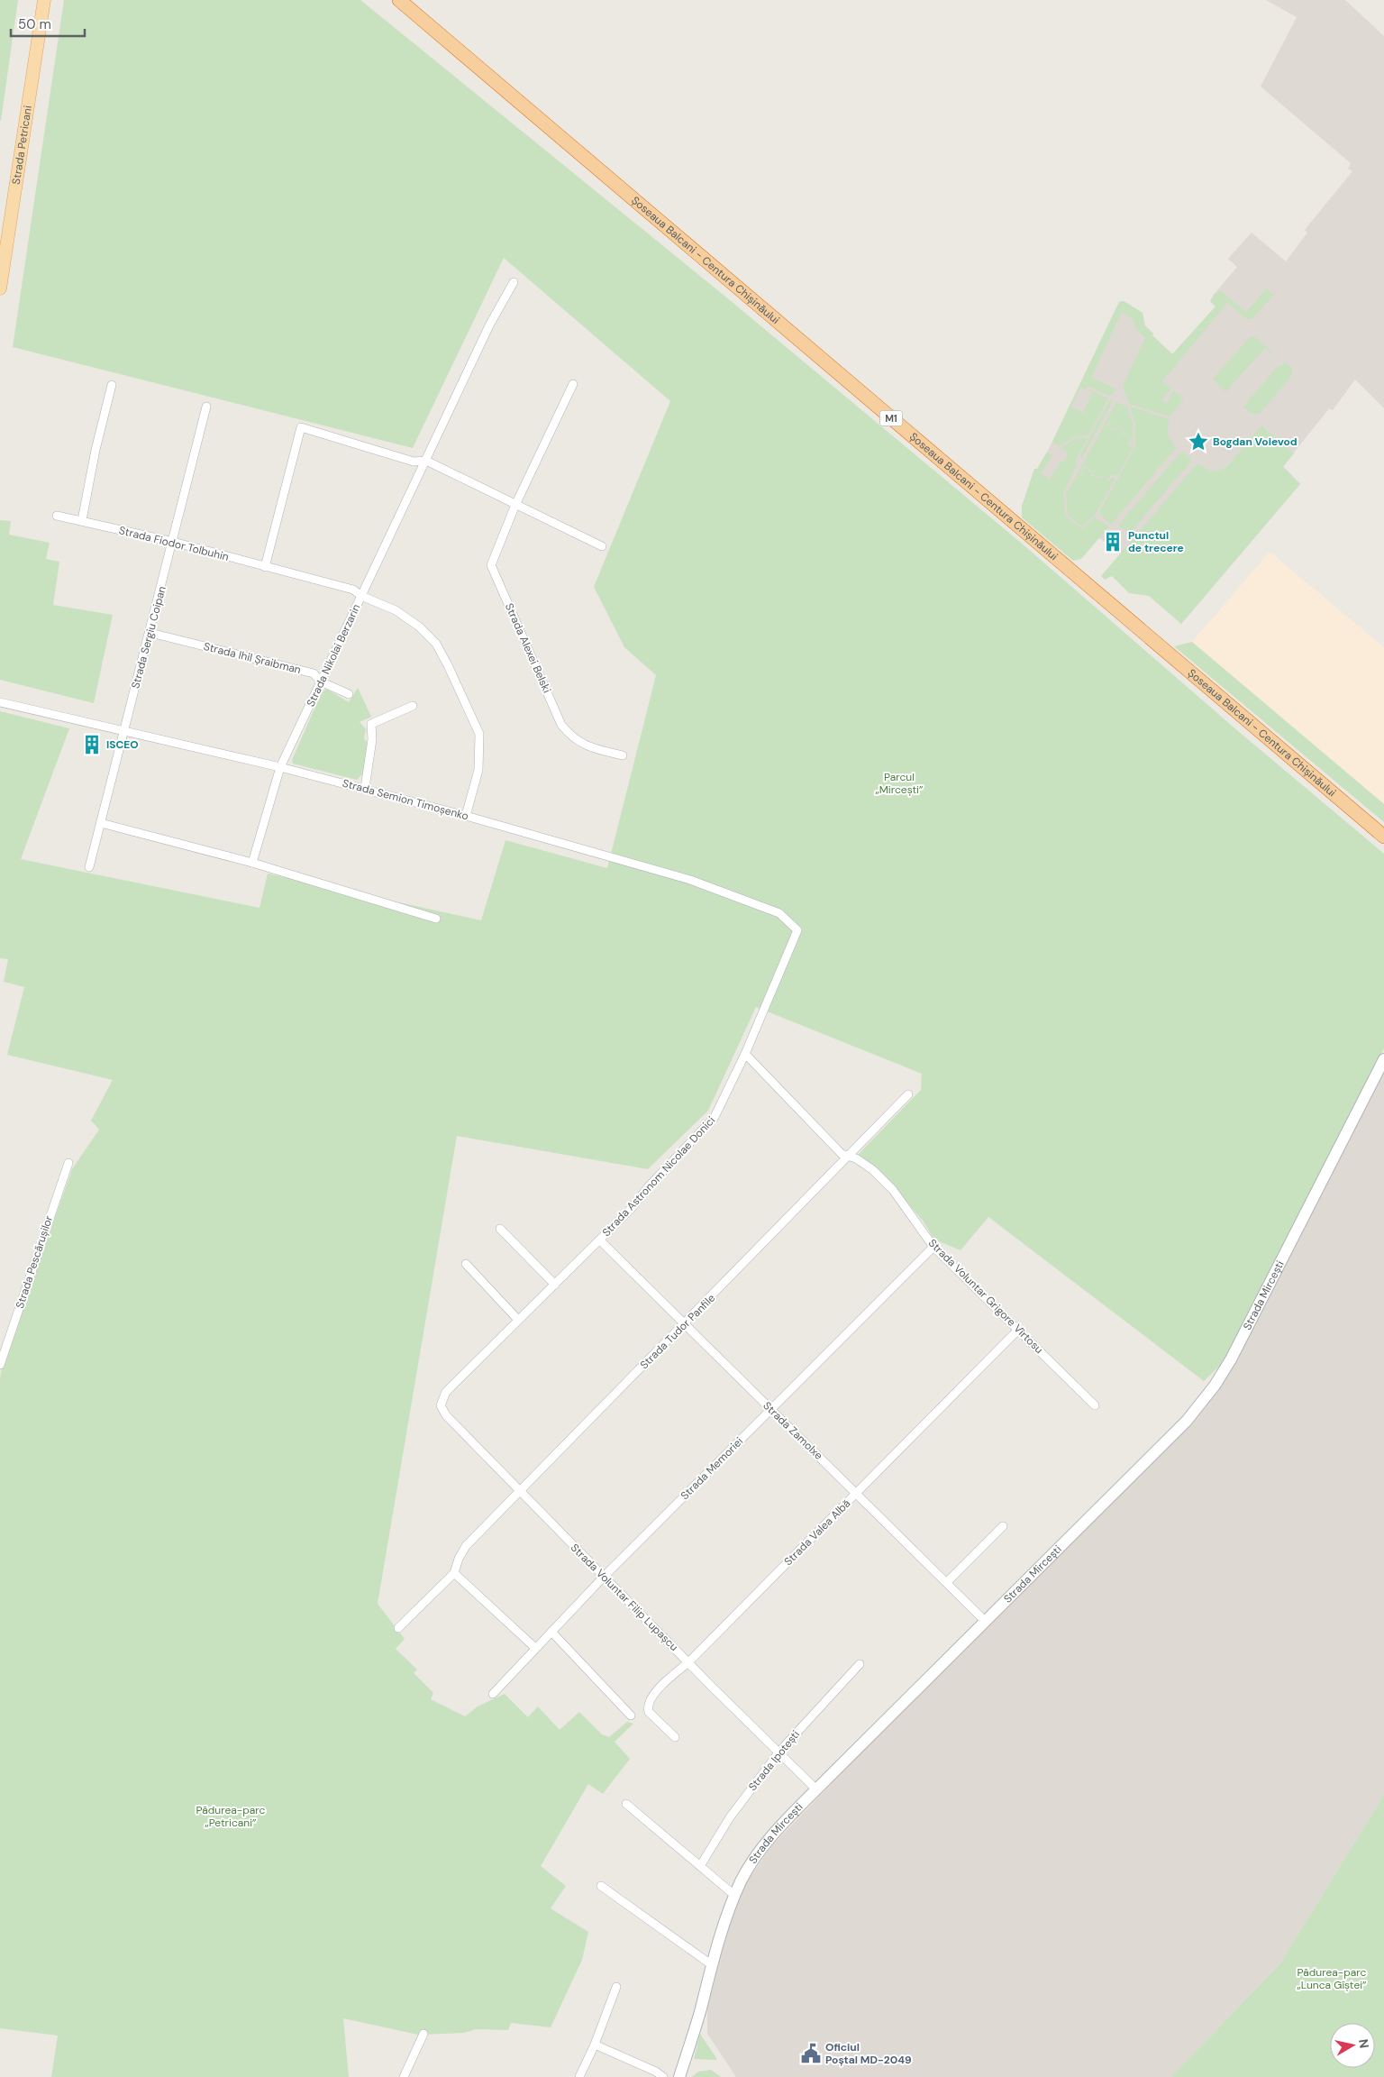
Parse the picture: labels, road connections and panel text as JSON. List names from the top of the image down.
{
  "streets": {
    "highway": ["Șoseaua Balcani - Centura Chișinăului", "M1"],
    "main road": ["Strada Petricani", "Strada Mircești"],
    "street": [
      "Strada Fiodor Tolbuhin",
      "Strada Sergiu Coipan",
      "Strada Alexei Belski",
      "Strada Nikolai Berzarin",
      "Strada Ihil Șraibman",
      "Strada Semion Timoșenko",
      "Strada Astronom Nicolae Donici",
      "Strada Pescărușilor",
      "Strada Voluntar Grigore Vîrtosu",
      "Strada Tudor Panfile",
      "Strada Zamolxe",
      "Strada Memoriei",
      "Strada Valea Albă",
      "Strada Voluntar Filip Lupașcu",
      "Strada Ipotești"
    ]
  },
  "crossings": [
    ["Strada Fiodor Tolbuhin", "Strada Sergiu Coipan"],
    ["Strada Fiodor Tolbuhin", "Strada Nikolai Berzarin"],
    ["Strada Fiodor Tolbuhin", "Strada Semion Timoșenko"],
    ["Strada Sergiu Coipan", "Strada Ihil Șraibman"],
    ["Strada Sergiu Coipan", "Strada Semion Timoșenko"],
    ["Strada Nikolai Berzarin", "Strada Ihil Șraibman"],
    ["Strada Nikolai Berzarin", "Strada Semion Timoșenko"],
    ["Strada Semion Timoșenko", "Strada Astronom Nicolae Donici"],
    ["Strada Astronom Nicolae Donici", "Strada Voluntar Grigore Vîrtosu"],
    ["Strada Astronom Nicolae Donici", "Strada Zamolxe"],
    ["Strada Astronom Nicolae Donici", "Strada Voluntar Filip Lupașcu"],
    ["Strada Mircești", "Strada Zamolxe"],
    ["Strada Mircești", "Strada Voluntar Filip Lupașcu"],
    ["Strada Voluntar Grigore Vîrtosu", "Strada Tudor Panfile"],
    ["Strada Voluntar Grigore Vîrtosu", "Strada Memoriei"],
    ["Strada Voluntar Grigore Vîrtosu", "Strada Valea Albă"],
    ["Strada Tudor Panfile", "Strada Zamolxe"],
    ["Strada Tudor Panfile", "Strada Voluntar Filip Lupașcu"],
    ["Strada Zamolxe", "Strada Memoriei"],
    ["Strada Zamolxe", "Strada Valea Albă"],
    ["Strada Memoriei", "Strada Voluntar Filip Lupașcu"],
    ["Strada Valea Albă", "Strada Voluntar Filip Lupașcu"],
    ["Strada Voluntar Filip Lupașcu", "Strada Ipotești"]
  ],
  "parks": ["Parcul „Mircești”", "Pădurea-parc „Petricani”", "Pădurea-parc „Lunca Gîștei”"],
  "places": {
    "place": ["Bogdan Voievod"],
    "building": ["Punctul de trecere", "ISCEO"],
    "public building": ["Oficiul Poștal MD-2049"]
  },
  "scale_bar": "50 m",
  "north": "right"
}
